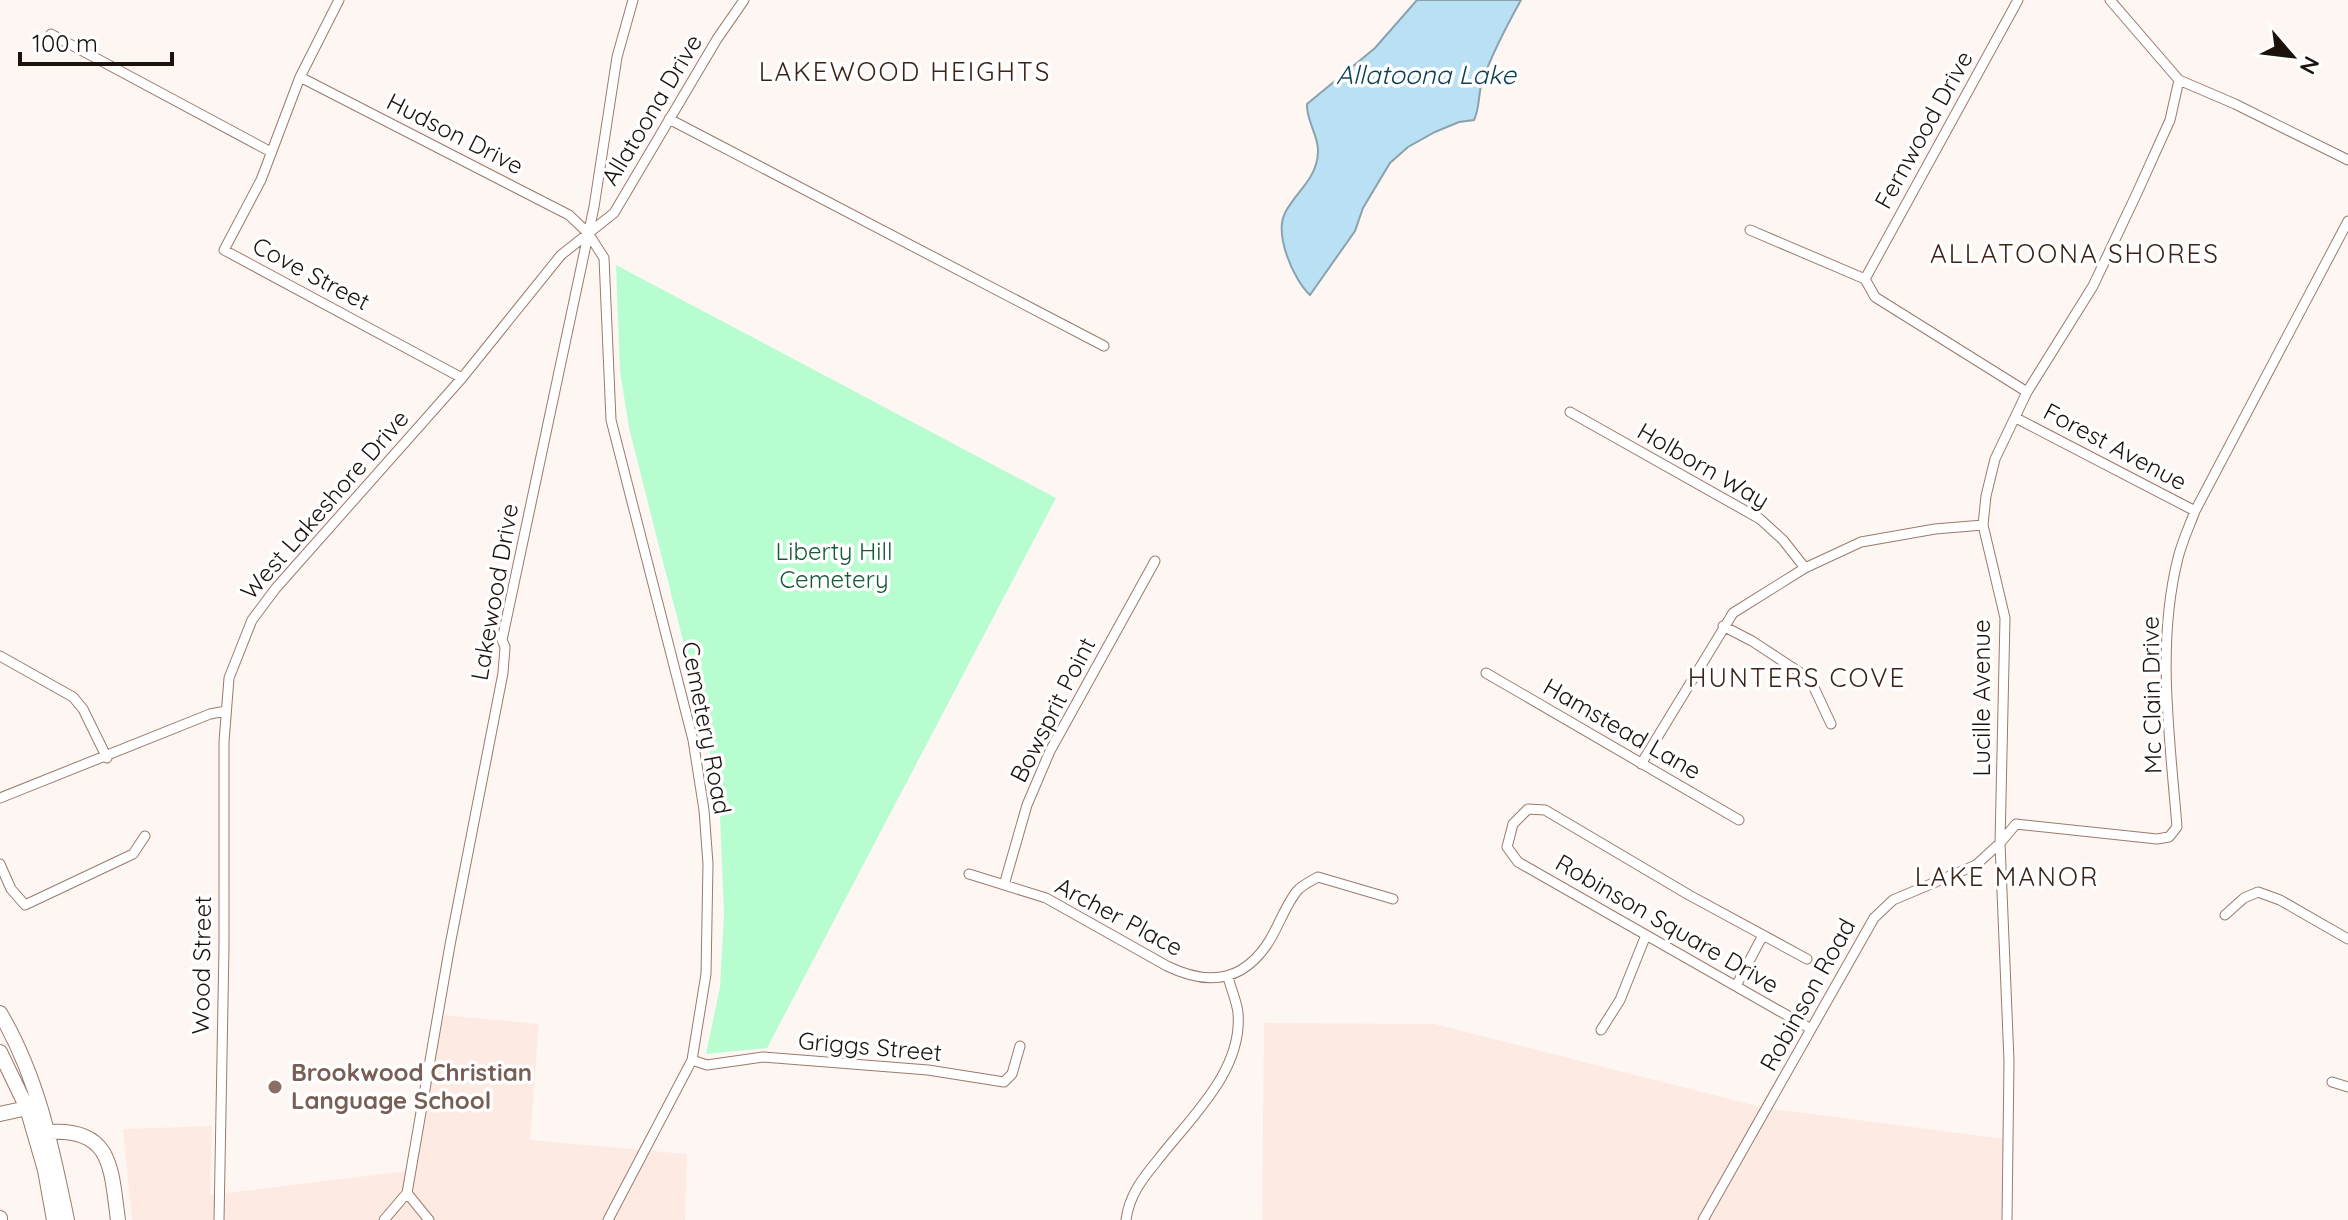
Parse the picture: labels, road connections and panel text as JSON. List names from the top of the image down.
{
  "streets": {
    "street": [
      "Allatoona Drive",
      "Fernwood Drive",
      "Hudson Drive",
      "Cove Street",
      "Forest Avenue",
      "Holborn Way",
      "West Lakeshore Drive",
      "Lakewood Drive",
      "Mc Clain Drive",
      "Lucille Avenue",
      "Bowsprit Point",
      "Cemetery Road",
      "Hamstead Lane",
      "Archer Place",
      "Robinson Square Drive",
      "Wood Street",
      "Robinson Road",
      "Griggs Street"
    ]
  },
  "crossings": [
    ["Allatoona Drive", "Hudson Drive"],
    ["Allatoona Drive", "West Lakeshore Drive"],
    ["Allatoona Drive", "Lakewood Drive"],
    ["Allatoona Drive", "Cemetery Road"],
    ["Fernwood Drive", "Forest Avenue"],
    ["Hudson Drive", "Cove Street"],
    ["Hudson Drive", "West Lakeshore Drive"],
    ["Hudson Drive", "Lakewood Drive"],
    ["Hudson Drive", "Cemetery Road"],
    ["Cove Street", "West Lakeshore Drive"],
    ["Forest Avenue", "Mc Clain Drive"],
    ["Forest Avenue", "Lucille Avenue"],
    ["West Lakeshore Drive", "Lakewood Drive"],
    ["West Lakeshore Drive", "Cemetery Road"],
    ["West Lakeshore Drive", "Wood Street"],
    ["Lakewood Drive", "Cemetery Road"],
    ["Mc Clain Drive", "Lucille Avenue"],
    ["Mc Clain Drive", "Robinson Road"],
    ["Lucille Avenue", "Robinson Road"],
    ["Bowsprit Point", "Archer Place"],
    ["Cemetery Road", "Griggs Street"],
    ["Robinson Square Drive", "Robinson Road"]
  ],
  "districts": [
    "LAKEWOOD HEIGHTS",
    "ALLATOONA SHORES",
    "HUNTERS COVE",
    "LAKE MANOR"
  ],
  "water": ["Allatoona Lake"],
  "parks": ["Liberty Hill Cemetery"],
  "places": ["Brookwood Christian Language School"],
  "scale_bar": "100 m",
  "north": "bottom right"
}
